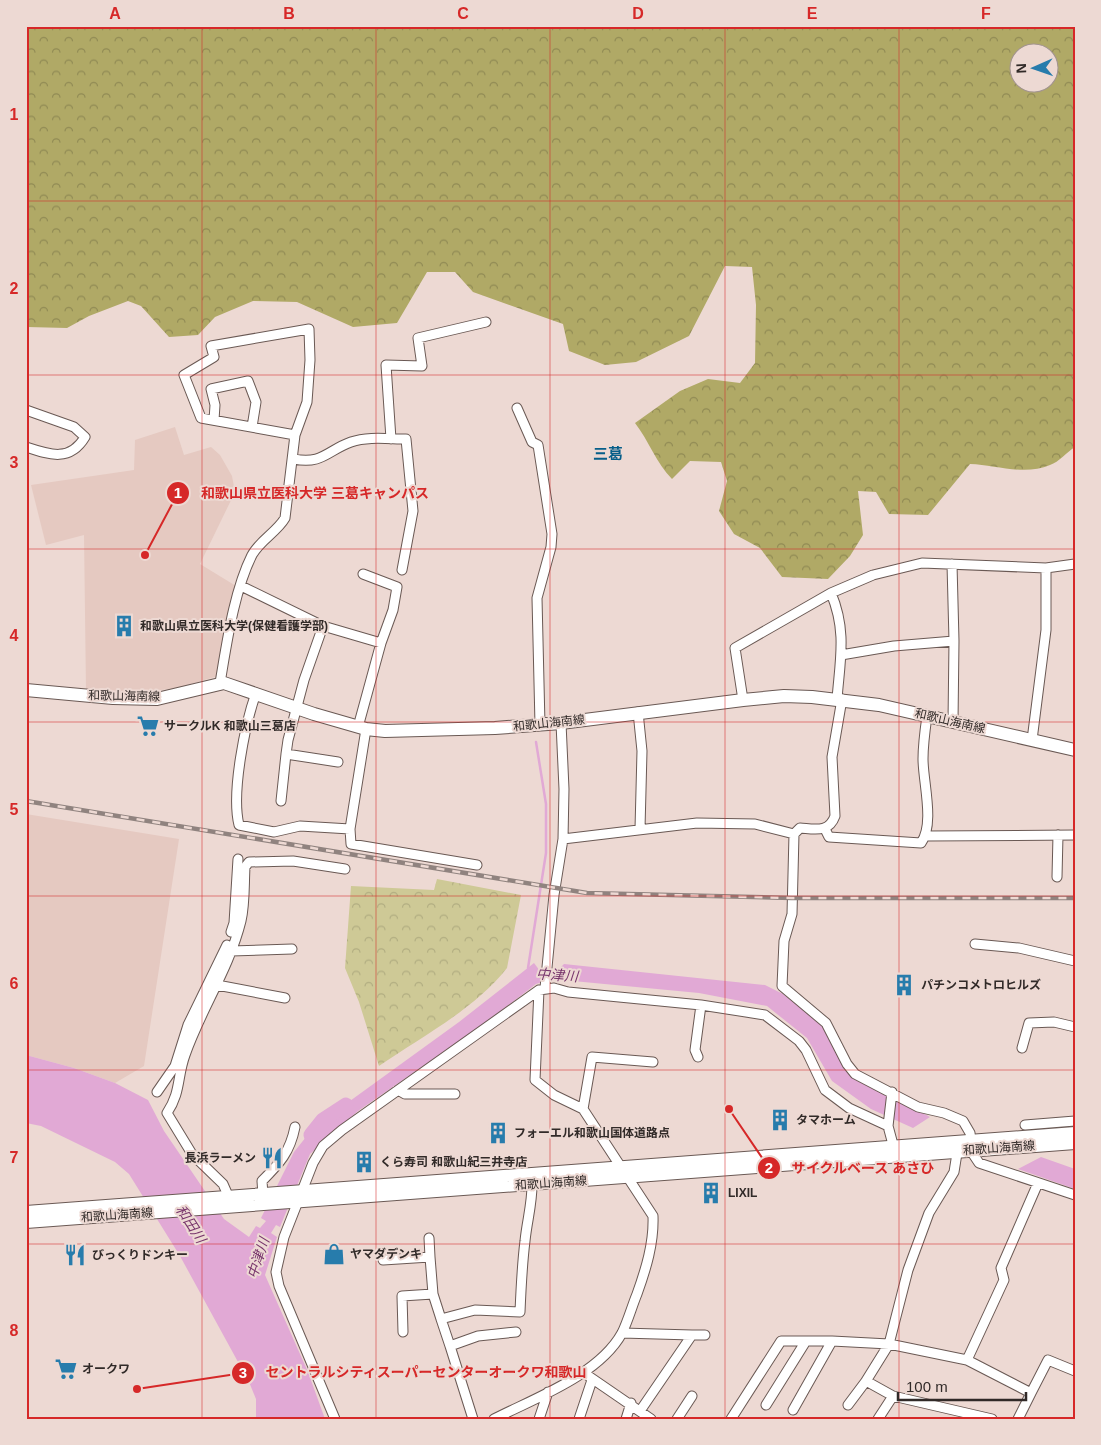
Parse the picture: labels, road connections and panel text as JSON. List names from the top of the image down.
{
  "streets": {
    "main road": ["和歌山海南線"]
  },
  "districts": ["三葛"],
  "water": ["中津川", "和田川"],
  "places": {
    "other": ["和歌山県立医科大学 三葛キャンパス", "サイクルベース あさひ", "セントラルシティスーパーセンターオークワ和歌山"],
    "building": [
      "和歌山県立医科大学(保健看護学部)",
      "パチンコメトロヒルズ",
      "タマホーム",
      "フォーエル和歌山国体道路点",
      "くら寿司 和歌山紀三井寺店",
      "LIXIL"
    ],
    "supermarket": ["サークルK 和歌山三葛店", "オークワ"],
    "restaurant": ["長浜ラーメン", "びっくりドンキー"],
    "shop": ["ヤマダデンキ"]
  },
  "scale_bar": "100 m",
  "north": "left",
  "grid": {
    "columns": [
      "A",
      "B",
      "C",
      "D",
      "E",
      "F"
    ],
    "rows": [
      "1",
      "2",
      "3",
      "4",
      "5",
      "6",
      "7",
      "8"
    ]
  }
}
